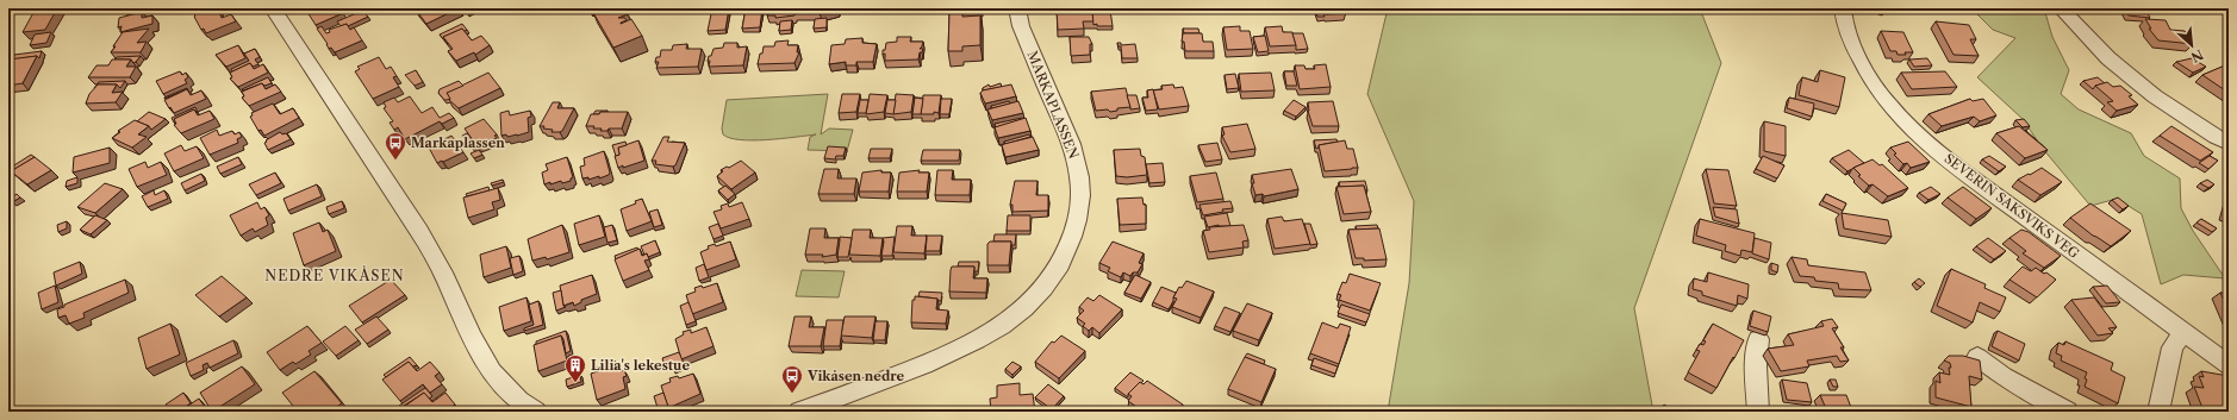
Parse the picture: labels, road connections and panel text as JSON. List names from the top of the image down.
{
  "streets": {
    "street": ["MARKAPLASSEN", "SEVERIN SAKSVIKS VEG"]
  },
  "districts": ["NEDRE VIKÅSEN"],
  "places": {
    "bus stop": ["Markaplassen", "Vikåsen nedre"],
    "building": ["Lilia's lekestue"]
  },
  "north": "bottom right"
}
